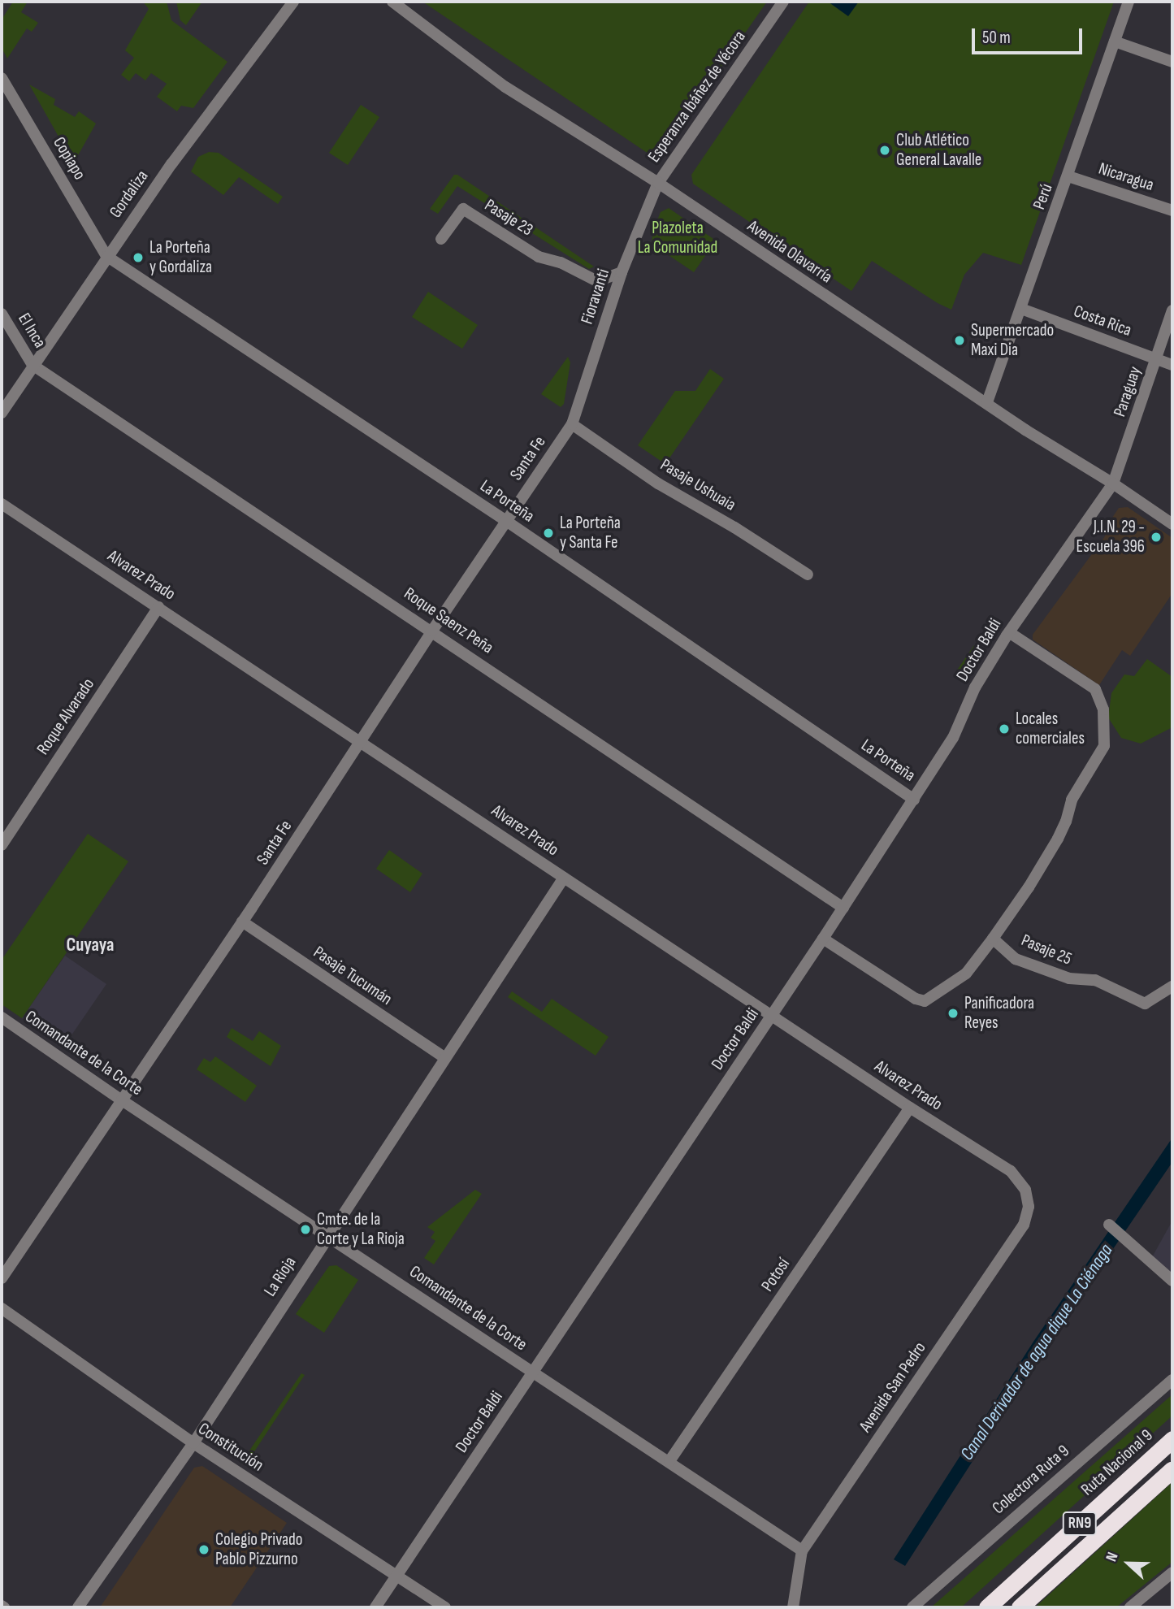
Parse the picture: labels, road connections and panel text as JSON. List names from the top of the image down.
{
  "streets": {
    "highway": ["Ruta Nacional 9", "RN9"],
    "street": [
      "Esperanza Ibáñez de Yécora",
      "Copiapo",
      "Nicaragua",
      "Gordaliza",
      "Perú",
      "Pasaje 23",
      "Avenida Olavarría",
      "Fioravanti",
      "Costa Rica",
      "El Inca",
      "Paraguay",
      "Santa Fe",
      "Pasaje Ushuaia",
      "La Porteña",
      "Alvarez Prado",
      "Roque Saenz Peña",
      "Doctor Baldi",
      "Roque Alvarado",
      "Pasaje 25",
      "Pasaje Tucumán",
      "Comandante de la Corte",
      "Potosí",
      "La Rioja",
      "Avenida San Pedro",
      "Constitución",
      "Colectora Ruta 9"
    ]
  },
  "crossings": [
    ["Esperanza Ibáñez de Yécora", "Avenida Olavarría"],
    ["Esperanza Ibáñez de Yécora", "Fioravanti"],
    ["Copiapo", "Gordaliza"],
    ["Copiapo", "La Porteña"],
    ["Nicaragua", "Perú"],
    ["Gordaliza", "El Inca"],
    ["Gordaliza", "La Porteña"],
    ["Gordaliza", "Roque Saenz Peña"],
    ["Perú", "Avenida Olavarría"],
    ["Perú", "Costa Rica"],
    ["Pasaje 23", "Fioravanti"],
    ["Avenida Olavarría", "Fioravanti"],
    ["Avenida Olavarría", "Paraguay"],
    ["Avenida Olavarría", "Doctor Baldi"],
    ["Fioravanti", "Santa Fe"],
    ["Fioravanti", "Pasaje Ushuaia"],
    ["Costa Rica", "Paraguay"],
    ["El Inca", "Roque Saenz Peña"],
    ["Paraguay", "Doctor Baldi"],
    ["Santa Fe", "Pasaje Ushuaia"],
    ["Santa Fe", "La Porteña"],
    ["Santa Fe", "Alvarez Prado"],
    ["Santa Fe", "Roque Saenz Peña"],
    ["Santa Fe", "Pasaje Tucumán"],
    ["Santa Fe", "Comandante de la Corte"],
    ["La Porteña", "Doctor Baldi"],
    ["Alvarez Prado", "Doctor Baldi"],
    ["Alvarez Prado", "Roque Alvarado"],
    ["Alvarez Prado", "Potosí"],
    ["Alvarez Prado", "La Rioja"],
    ["Alvarez Prado", "Avenida San Pedro"],
    ["Roque Saenz Peña", "Doctor Baldi"],
    ["Doctor Baldi", "Comandante de la Corte"],
    ["Doctor Baldi", "Constitución"],
    ["Pasaje Tucumán", "La Rioja"],
    ["Comandante de la Corte", "Potosí"],
    ["Comandante de la Corte", "La Rioja"],
    ["Comandante de la Corte", "Avenida San Pedro"],
    ["La Rioja", "Constitución"]
  ],
  "districts": ["Cuyaya"],
  "water": ["Canal Derivador de agua dique La Ciénaga"],
  "parks": ["Plazoleta La Comunidad"],
  "places": [
    "Club Atlético General Lavalle",
    "La Porteña y Gordaliza",
    "Supermercado Maxi Dia",
    "La Porteña y Santa Fe",
    "J.I.N. 29 - Escuela 396",
    "Locales comerciales",
    "Panificadora Reyes",
    "Cmte. de la Corte y La Rioja",
    "Colegio Privado Pablo Pizzurno"
  ],
  "scale_bar": "50 m",
  "north": "left"
}
